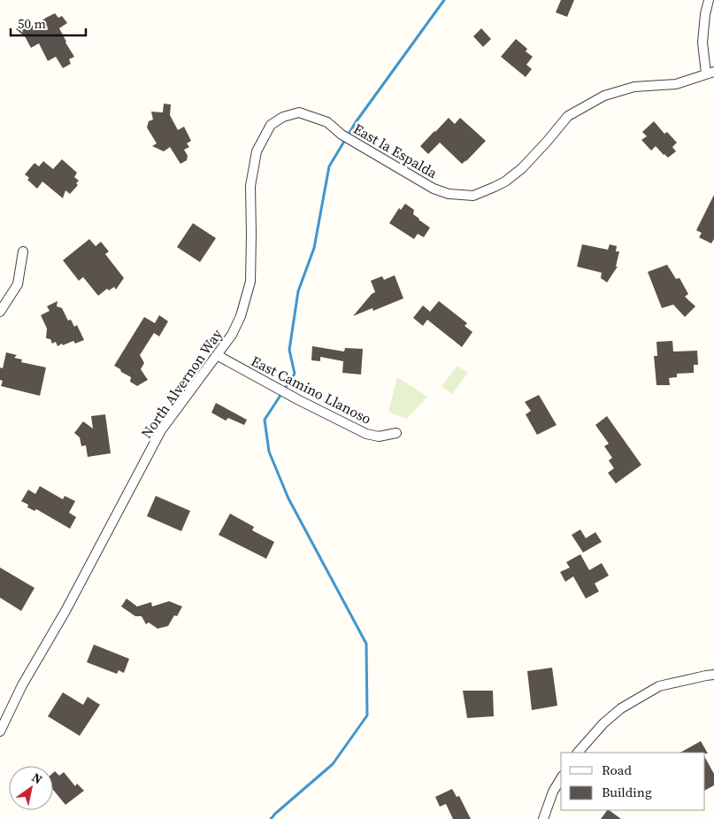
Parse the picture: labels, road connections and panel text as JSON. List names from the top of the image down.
{
  "streets": {
    "street": ["East la Espalda", "North Alvernon Way", "East Camino Llanoso"]
  },
  "crossings": [
    ["East la Espalda", "North Alvernon Way"],
    ["North Alvernon Way", "East Camino Llanoso"]
  ],
  "legend": ["Road", "Building"],
  "scale_bar": "50 m",
  "north": "top right"
}
